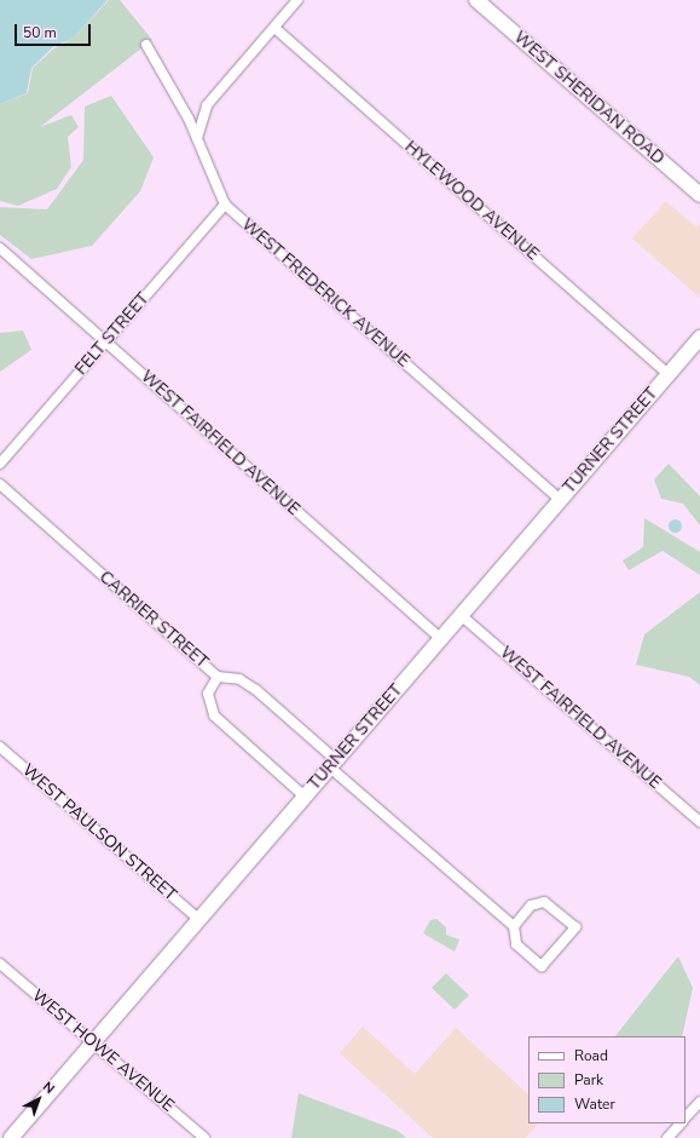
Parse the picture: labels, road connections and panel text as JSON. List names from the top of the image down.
{
  "streets": {
    "street": [
      "WEST SHERIDAN ROAD",
      "HYLEWOOD AVENUE",
      "WEST FREDERICK AVENUE",
      "FELT STREET",
      "TURNER STREET",
      "WEST FAIRFIELD AVENUE",
      "CARRIER STREET",
      "WEST PAULSON STREET",
      "WEST HOWE AVENUE"
    ]
  },
  "crossings": [
    ["HYLEWOOD AVENUE", "TURNER STREET"],
    ["WEST FREDERICK AVENUE", "FELT STREET"],
    ["WEST FREDERICK AVENUE", "TURNER STREET"],
    ["FELT STREET", "WEST FAIRFIELD AVENUE"],
    ["TURNER STREET", "WEST FAIRFIELD AVENUE"],
    ["TURNER STREET", "CARRIER STREET"],
    ["TURNER STREET", "WEST PAULSON STREET"],
    ["TURNER STREET", "WEST HOWE AVENUE"]
  ],
  "legend": ["Road", "Park", "Water"],
  "scale_bar": "50 m",
  "north": "top right"
}
